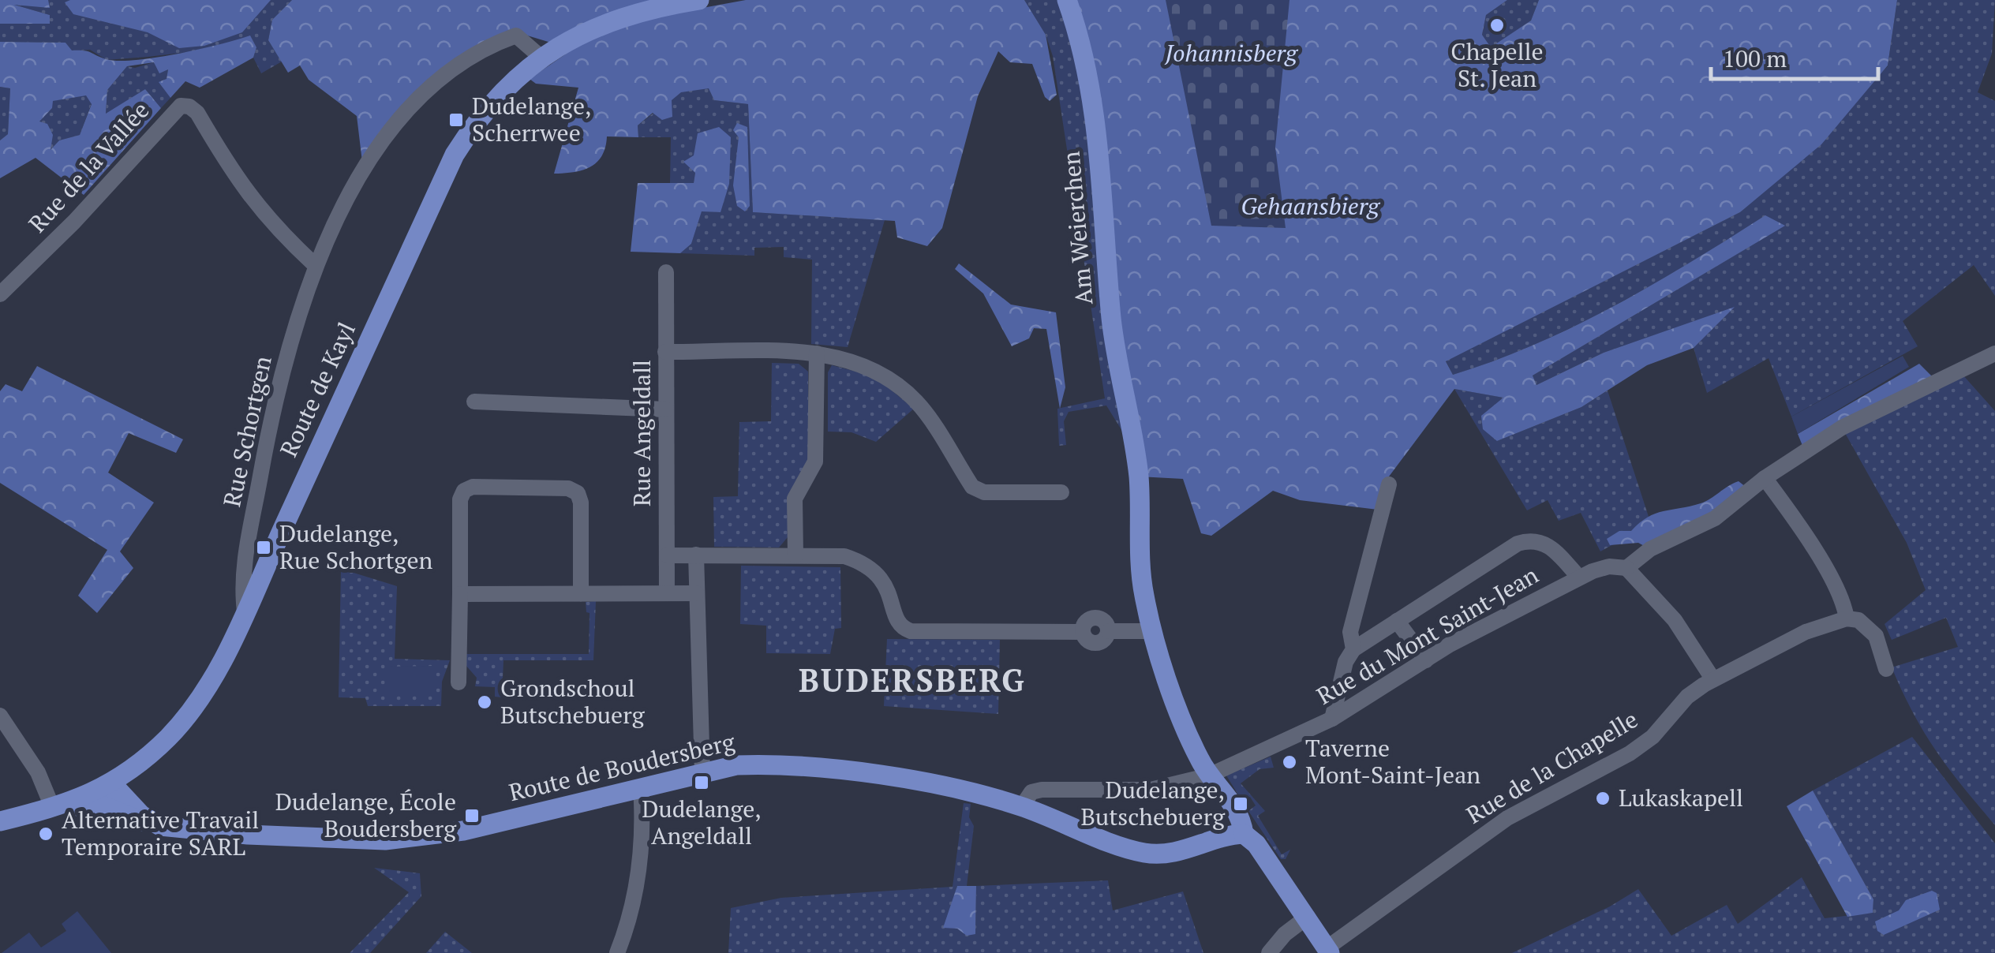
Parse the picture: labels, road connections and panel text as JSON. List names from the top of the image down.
{
  "streets": {
    "main road": ["Am Weierchen", "Route de Kayl", "Route de Boudersberg"],
    "street": [
      "Rue de la Vallée",
      "Rue Schortgen",
      "Rue Angeldall",
      "Rue du Mont Saint-Jean",
      "Rue de la Chapelle"
    ]
  },
  "crossings": [
    ["Rue de la Vallée", "Rue Schortgen"],
    ["Route de Kayl", "Rue Schortgen"],
    ["Route de Kayl", "Route de Boudersberg"],
    ["Rue du Mont Saint-Jean", "Route de Boudersberg"]
  ],
  "districts": ["BUDERSBERG"],
  "parks": ["Johannisberg", "Gehaansbierg"],
  "places": {
    "other": [
      "Chapelle St. Jean",
      "Grondschoul Butschebuerg",
      "Taverne Mont-Saint-Jean",
      "Lukaskapell",
      "Alternative Travail Temporaire SARL"
    ],
    "transit": [
      "Dudelange, Scherrwee",
      "Dudelange, Rue Schortgen",
      "Dudelange, Angeldall",
      "Dudelange, Butschebuerg",
      "Dudelange, École Boudersberg"
    ]
  },
  "scale_bar": "100 m"
}
